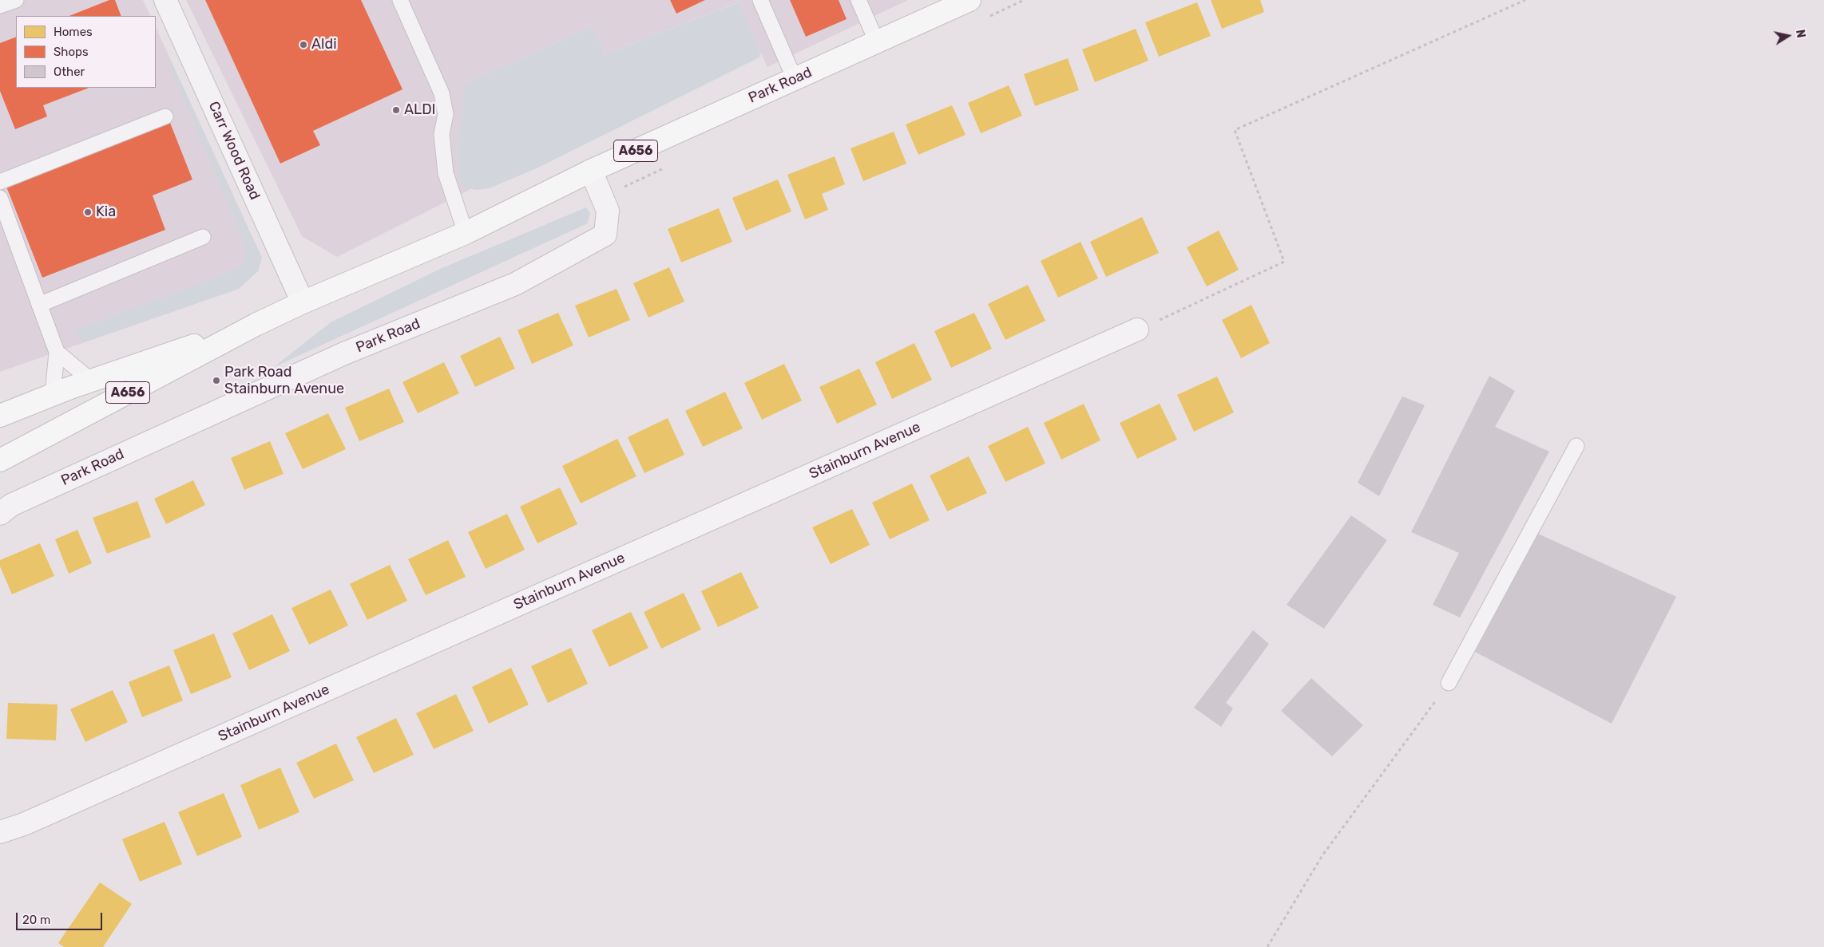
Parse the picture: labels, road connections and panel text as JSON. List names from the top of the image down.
{
  "streets": {
    "main road": ["Park Road", "A656"],
    "street": ["Carr Wood Road", "Stainburn Avenue"]
  },
  "crossings": [
    ["Park Road", "Carr Wood Road"]
  ],
  "places": [
    "Aldi",
    "ALDI",
    "Kia",
    "Park Road Stainburn Avenue"
  ],
  "legend": ["Homes", "Shops", "Other"],
  "scale_bar": "20 m",
  "north": "right"
}
